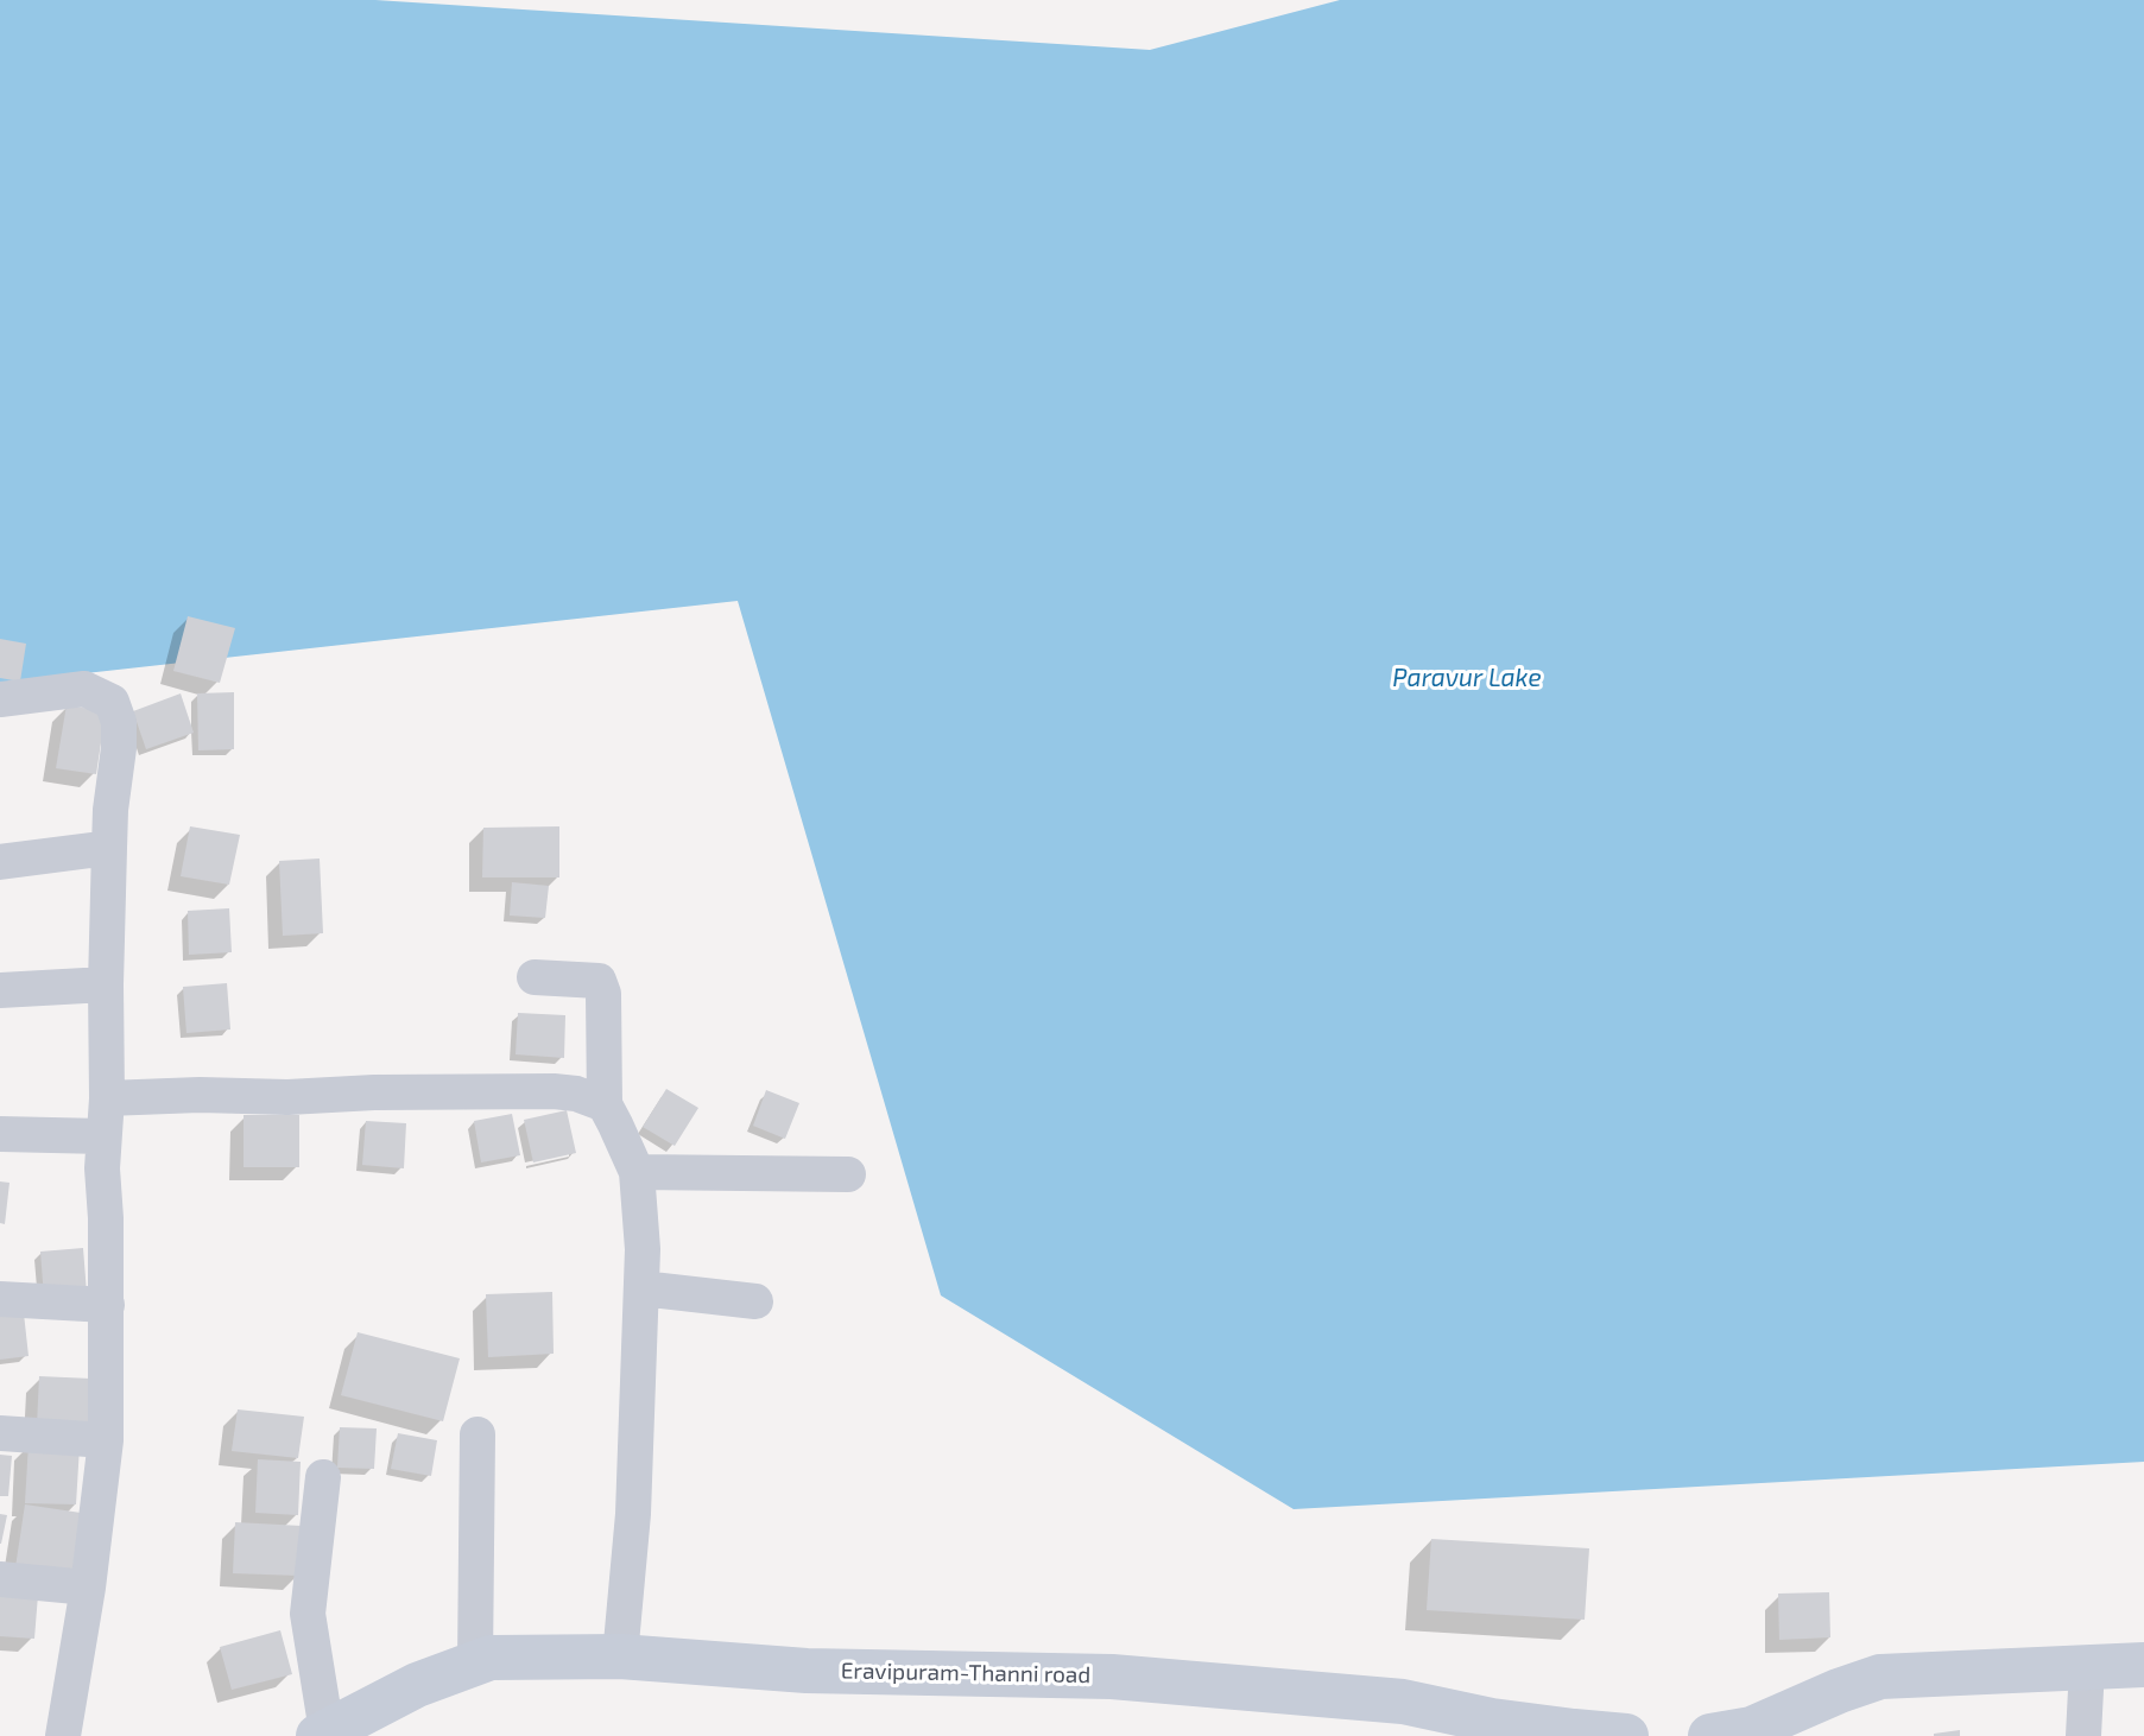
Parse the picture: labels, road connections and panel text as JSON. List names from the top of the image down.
{
  "streets": {
    "main road": ["Eravipuram-Thanni road"]
  },
  "water": ["Paravur Lake"]
}
